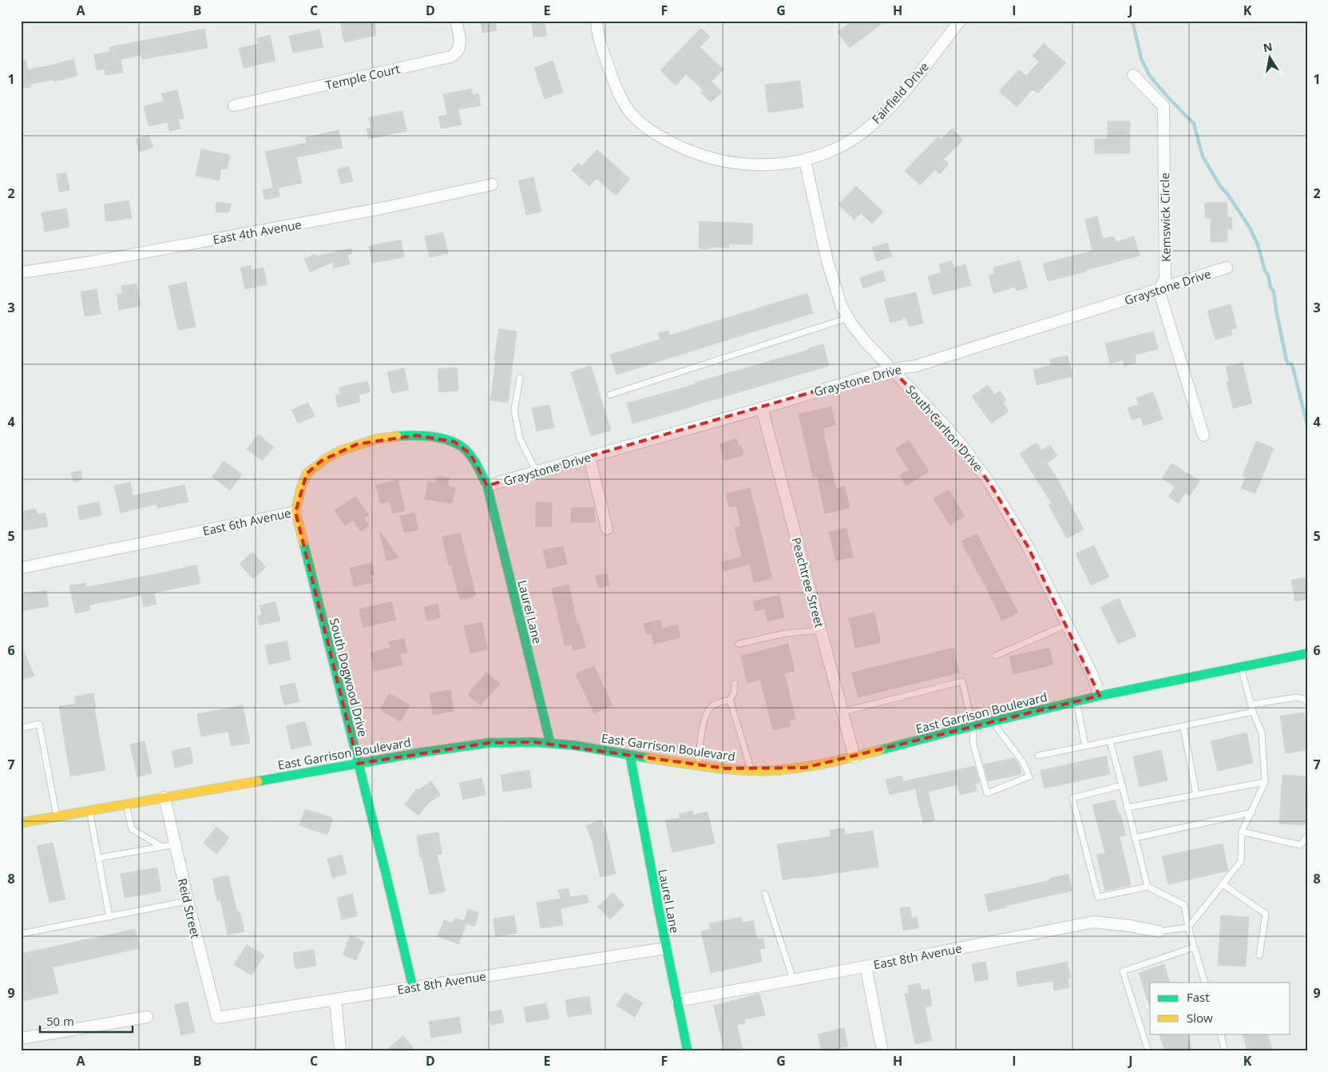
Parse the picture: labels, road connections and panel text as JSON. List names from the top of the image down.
{
  "streets": {
    "main road": [
      "East 6th Avenue",
      "Laurel Lane",
      "South Dogwood Drive",
      "East Garrison Boulevard"
    ],
    "street": [
      "Temple Court",
      "Fairfield Drive",
      "Kemswick Circle",
      "East 4th Avenue",
      "Graystone Drive",
      "South Carlton Drive",
      "Peachtree Street",
      "Reid Street",
      "East 8th Avenue"
    ]
  },
  "crossings": [
    ["Fairfield Drive", "South Carlton Drive"],
    ["Kemswick Circle", "Graystone Drive"],
    ["Graystone Drive", "South Carlton Drive"],
    ["Graystone Drive", "East 6th Avenue"],
    ["Graystone Drive", "Peachtree Street"],
    ["Graystone Drive", "Laurel Lane"],
    ["South Carlton Drive", "East Garrison Boulevard"],
    ["East 6th Avenue", "Laurel Lane"],
    ["East 6th Avenue", "South Dogwood Drive"],
    ["Peachtree Street", "East Garrison Boulevard"],
    ["Laurel Lane", "East Garrison Boulevard"],
    ["Laurel Lane", "East 8th Avenue"],
    ["South Dogwood Drive", "East Garrison Boulevard"],
    ["South Dogwood Drive", "East 8th Avenue"],
    ["East Garrison Boulevard", "Reid Street"],
    ["Reid Street", "East 8th Avenue"]
  ],
  "legend": ["Fast", "Slow"],
  "scale_bar": "50 m",
  "north": "top",
  "grid": {
    "columns": [
      "A",
      "B",
      "C",
      "D",
      "E",
      "F",
      "G",
      "H",
      "I",
      "J",
      "K"
    ],
    "rows": [
      "1",
      "2",
      "3",
      "4",
      "5",
      "6",
      "7",
      "8",
      "9"
    ]
  }
}
